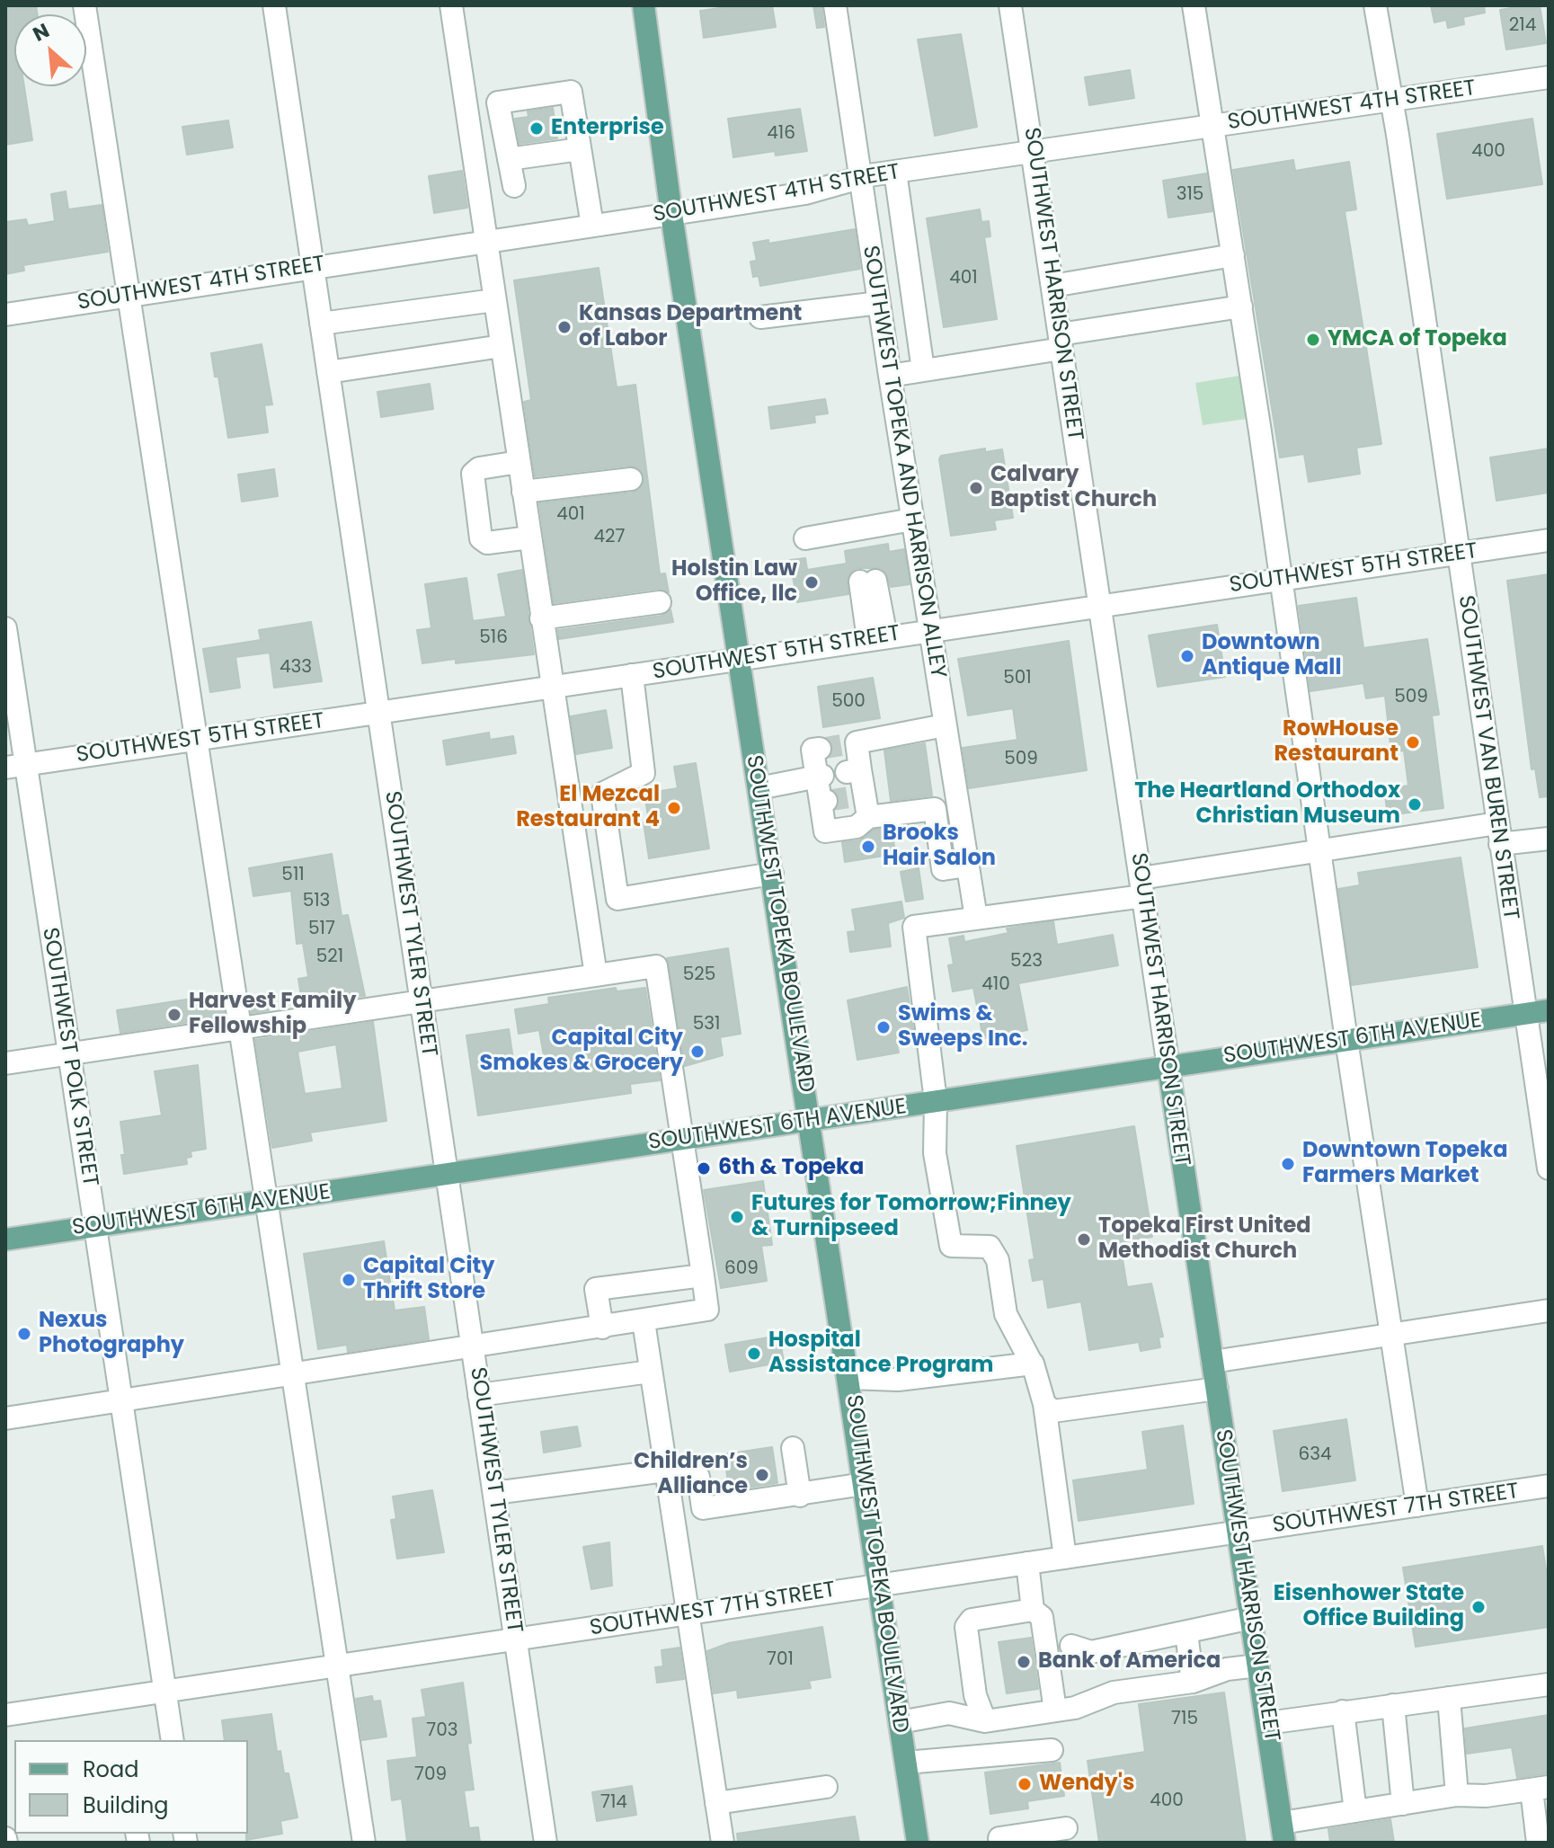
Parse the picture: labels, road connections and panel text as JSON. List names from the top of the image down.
{
  "streets": {
    "main road": ["SOUTHWEST HARRISON STREET", "SOUTHWEST TOPEKA BOULEVARD", "SOUTHWEST 6TH AVENUE"],
    "street": [
      "SOUTHWEST 4TH STREET",
      "SOUTHWEST TOPEKA AND HARRISON ALLEY",
      "SOUTHWEST 5TH STREET",
      "SOUTHWEST VAN BUREN STREET",
      "SOUTHWEST TYLER STREET",
      "SOUTHWEST POLK STREET",
      "SOUTHWEST 7TH STREET"
    ]
  },
  "crossings": [
    ["SOUTHWEST 4TH STREET", "SOUTHWEST HARRISON STREET"],
    ["SOUTHWEST 4TH STREET", "SOUTHWEST TOPEKA AND HARRISON ALLEY"],
    ["SOUTHWEST 4TH STREET", "SOUTHWEST VAN BUREN STREET"],
    ["SOUTHWEST 4TH STREET", "SOUTHWEST TYLER STREET"],
    ["SOUTHWEST 4TH STREET", "SOUTHWEST TOPEKA BOULEVARD"],
    ["SOUTHWEST HARRISON STREET", "SOUTHWEST 5TH STREET"],
    ["SOUTHWEST HARRISON STREET", "SOUTHWEST 6TH AVENUE"],
    ["SOUTHWEST HARRISON STREET", "SOUTHWEST 7TH STREET"],
    ["SOUTHWEST TOPEKA AND HARRISON ALLEY", "SOUTHWEST 5TH STREET"],
    ["SOUTHWEST 5TH STREET", "SOUTHWEST VAN BUREN STREET"],
    ["SOUTHWEST 5TH STREET", "SOUTHWEST TYLER STREET"],
    ["SOUTHWEST 5TH STREET", "SOUTHWEST TOPEKA BOULEVARD"],
    ["SOUTHWEST 5TH STREET", "SOUTHWEST POLK STREET"],
    ["SOUTHWEST VAN BUREN STREET", "SOUTHWEST 6TH AVENUE"],
    ["SOUTHWEST TYLER STREET", "SOUTHWEST 6TH AVENUE"],
    ["SOUTHWEST TYLER STREET", "SOUTHWEST 7TH STREET"],
    ["SOUTHWEST TOPEKA BOULEVARD", "SOUTHWEST 6TH AVENUE"],
    ["SOUTHWEST TOPEKA BOULEVARD", "SOUTHWEST 7TH STREET"],
    ["SOUTHWEST 6TH AVENUE", "SOUTHWEST POLK STREET"],
    ["SOUTHWEST POLK STREET", "SOUTHWEST 7TH STREET"]
  ],
  "places": [
    "Enterprise",
    "Kansas Department of Labor",
    "YMCA of Topeka",
    "Calvary Baptist Church",
    "Holstin Law Office, llc",
    "Downtown Antique Mall",
    "RowHouse Restaurant",
    "The Heartland Orthodox Christian Museum",
    "El Mezcal Restaurant 4",
    "Brooks Hair Salon",
    "Harvest Family Fellowship",
    "Swims & Sweeps Inc.",
    "Capital City Smokes & Grocery",
    "Downtown Topeka Farmers Market",
    "6th & Topeka",
    "Futures for Tomorrow;Finney & Turnipseed",
    "Topeka First United Methodist Church",
    "Capital City Thrift Store",
    "Nexus Photography",
    "Hospital Assistance Program",
    "Children’s Alliance",
    "Eisenhower State Office Building",
    "Bank of America",
    "Wendy's"
  ],
  "house_numbers": [
    "214",
    "416",
    "400",
    "315",
    "401",
    "401",
    "427",
    "516",
    "433",
    "501",
    "509",
    "500",
    "509",
    "511",
    "513",
    "517",
    "521",
    "523",
    "525",
    "410",
    "531",
    "609",
    "634",
    "701",
    "715",
    "703",
    "709",
    "400",
    "714"
  ],
  "legend": ["Road", "Building"],
  "north": "top left"
}
